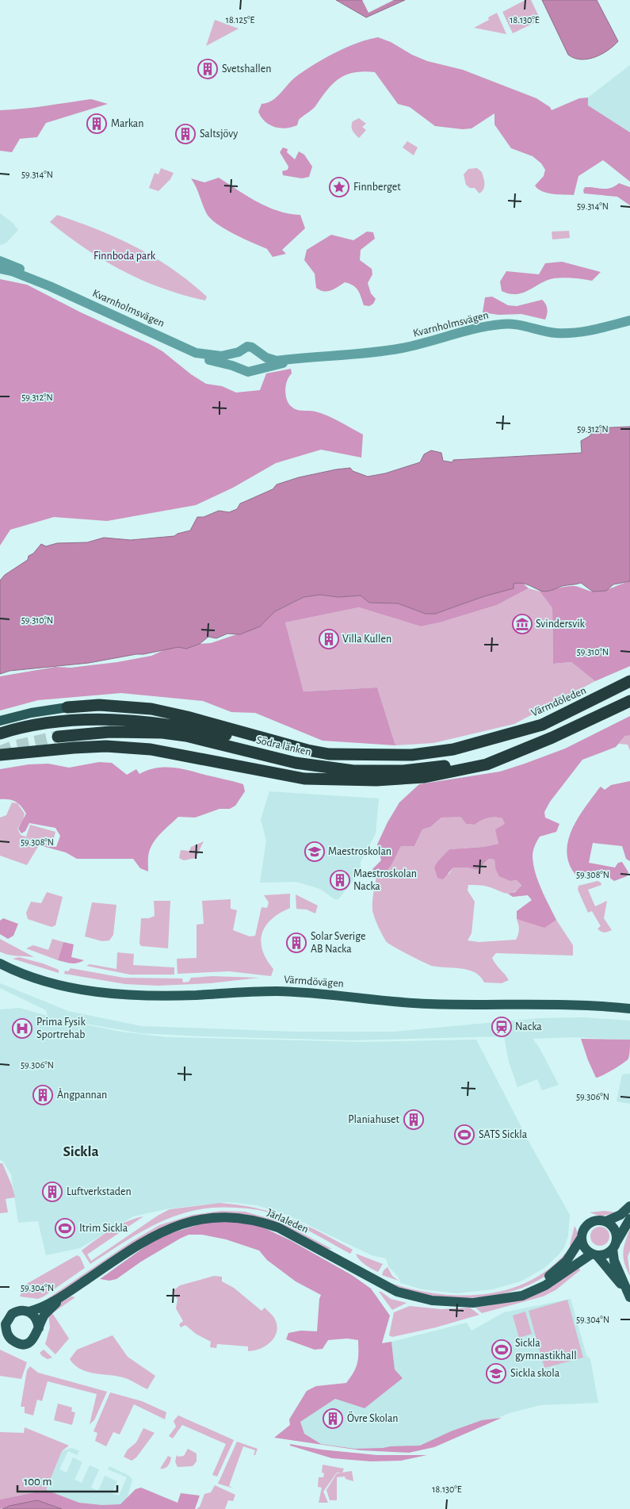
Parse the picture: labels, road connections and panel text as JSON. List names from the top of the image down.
{
  "streets": {
    "highway": ["Värmdöleden", "Södra länken"],
    "main road": ["Värmdövägen", "Järlaleden"],
    "street": ["Kvarnholmsvägen"]
  },
  "crossings": [
    ["Värmdöleden", "Södra länken"]
  ],
  "districts": ["Sickla"],
  "parks": ["Finnboda park"],
  "places": {
    "building": [
      "Svetshallen",
      "Markan",
      "Saltsjövy",
      "Villa Kullen",
      "Maestroskolan Nacka",
      "Solar Sverige AB Nacka",
      "Ångpannan",
      "Planiahuset",
      "Luftverkstaden",
      "Övre Skolan"
    ],
    "place": ["Finnberget"],
    "museum": ["Svindersvik"],
    "school or university": ["Maestroskolan", "Sickla skola"],
    "station": ["Nacka"],
    "hospital": ["Prima Fysik Sportrehab"],
    "sports": ["SATS Sickla", "Itrim Sickla", "Sickla gymnastikhall"]
  },
  "scale_bar": "100 m",
  "coordinates": [
    "18.125°E",
    "18.130°E",
    "59.314°N",
    "59.312°N",
    "59.310°N",
    "59.308°N",
    "59.306°N",
    "59.304°N"
  ]
}
